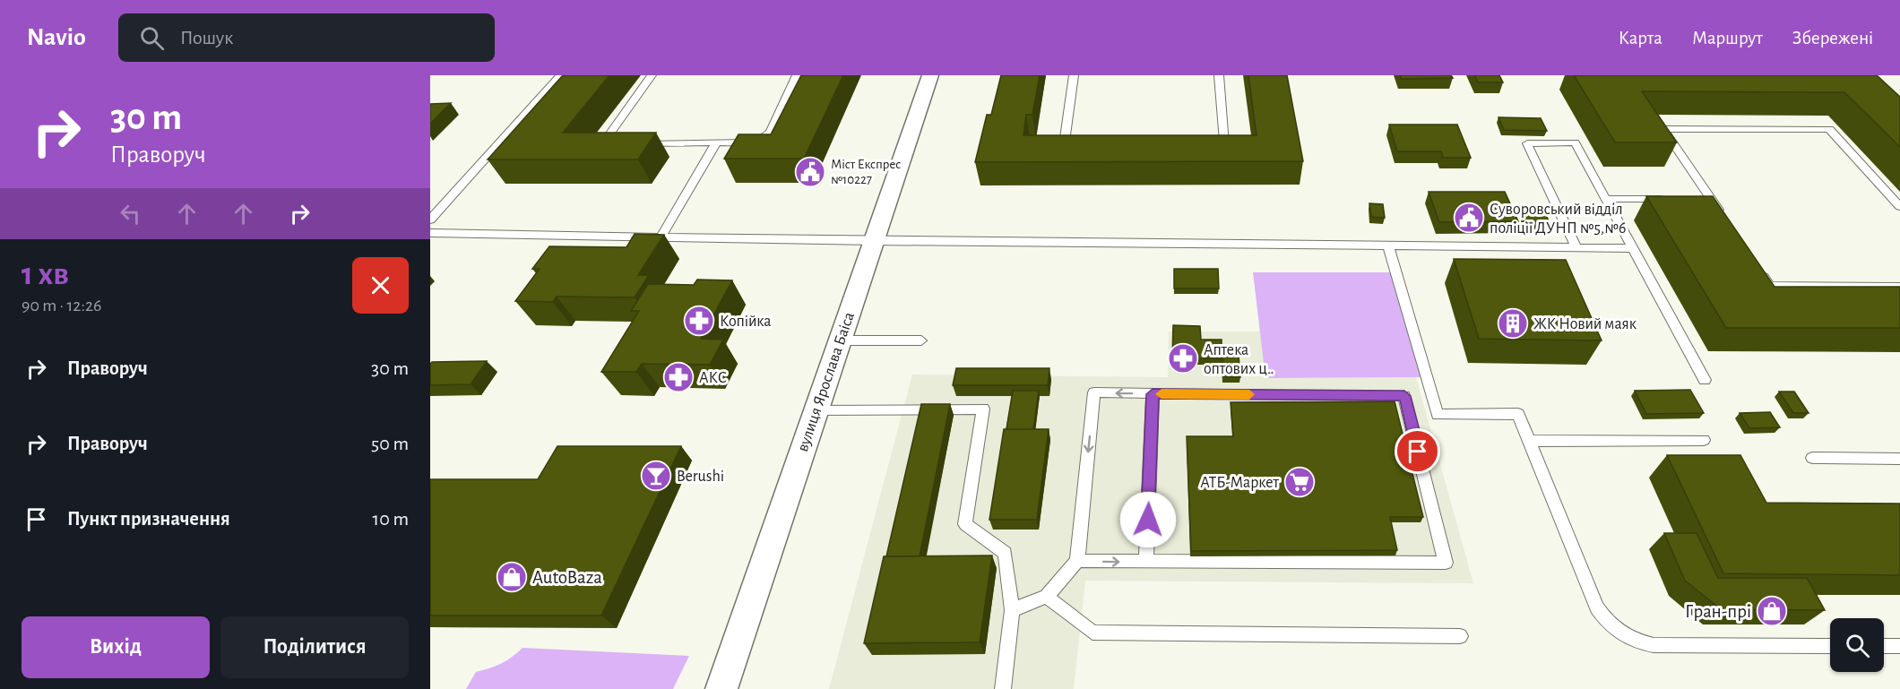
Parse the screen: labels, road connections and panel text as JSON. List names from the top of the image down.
{
  "streets": {
    "street": ["вулиця Ярослава Баіса"]
  },
  "places": {
    "public building": ["Міст Експрес №10227", "Суворовський відділ поліції ДУНП №5,№6"],
    "pharmacy": ["Копійка", "Аптека оптових ц‥", "АКС"],
    "building": ["ЖК Новий маяк"],
    "bar": ["Berushi"],
    "supermarket": ["АТБ-Маркет"],
    "shop": ["AutoBaza", "Гран-прi"]
  },
  "page": {
    "header": "Navio",
    "search": "Пошук",
    "nav": ["Карта", "Маршрут", "Збережені"],
    "turn": ["30 m", "Праворуч"],
    "heading": ["1 хв", "90 m · 12:26"],
    "list": [
      {
        "name": "Праворуч",
        "value": "30 m"
      },
      {
        "name": "Праворуч",
        "value": "50 m"
      },
      {
        "name": "Пункт призначення",
        "value": "10 m"
      }
    ],
    "buttons": ["Вихід", "Поділитися"]
  }
}
